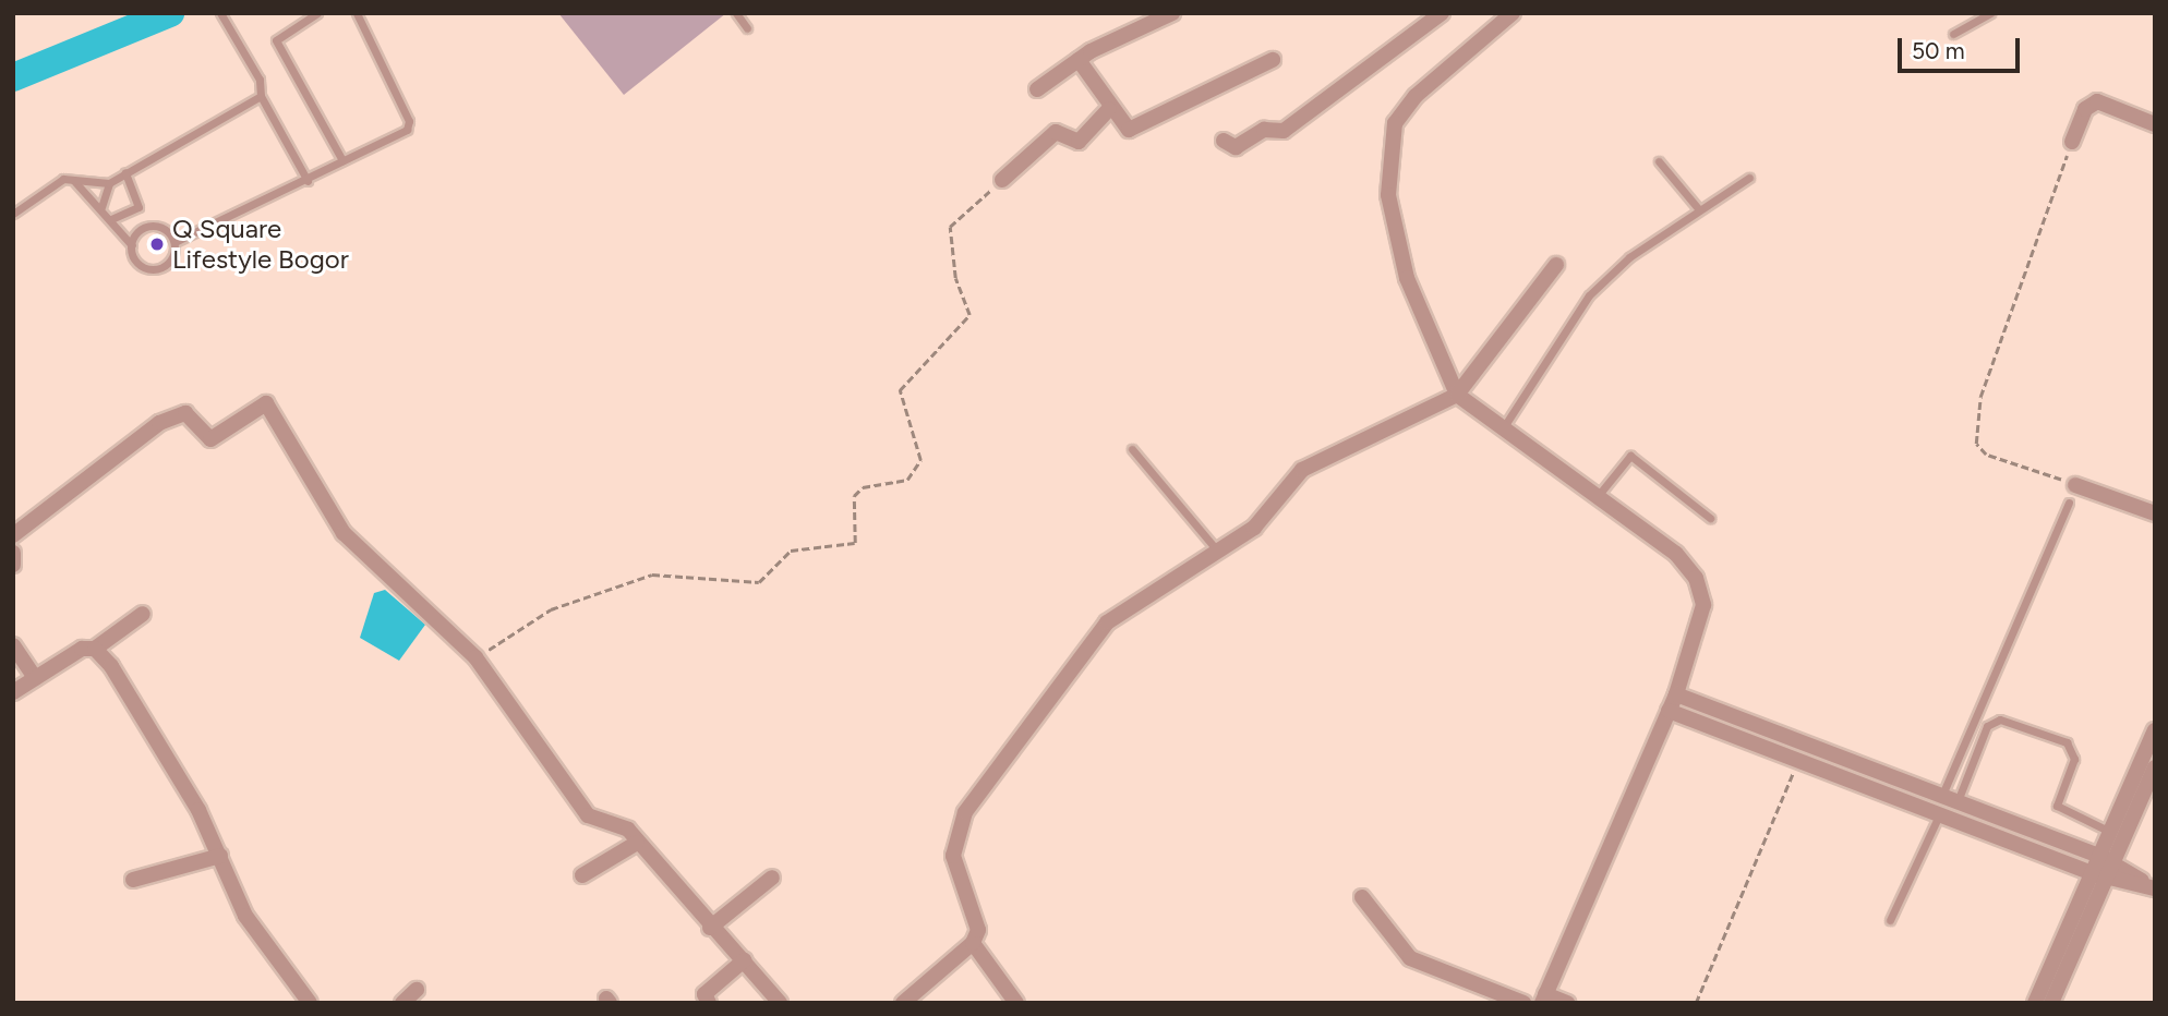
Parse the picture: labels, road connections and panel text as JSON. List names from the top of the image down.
{
  "places": ["Q Square Lifestyle Bogor"],
  "scale_bar": "50 m"
}
